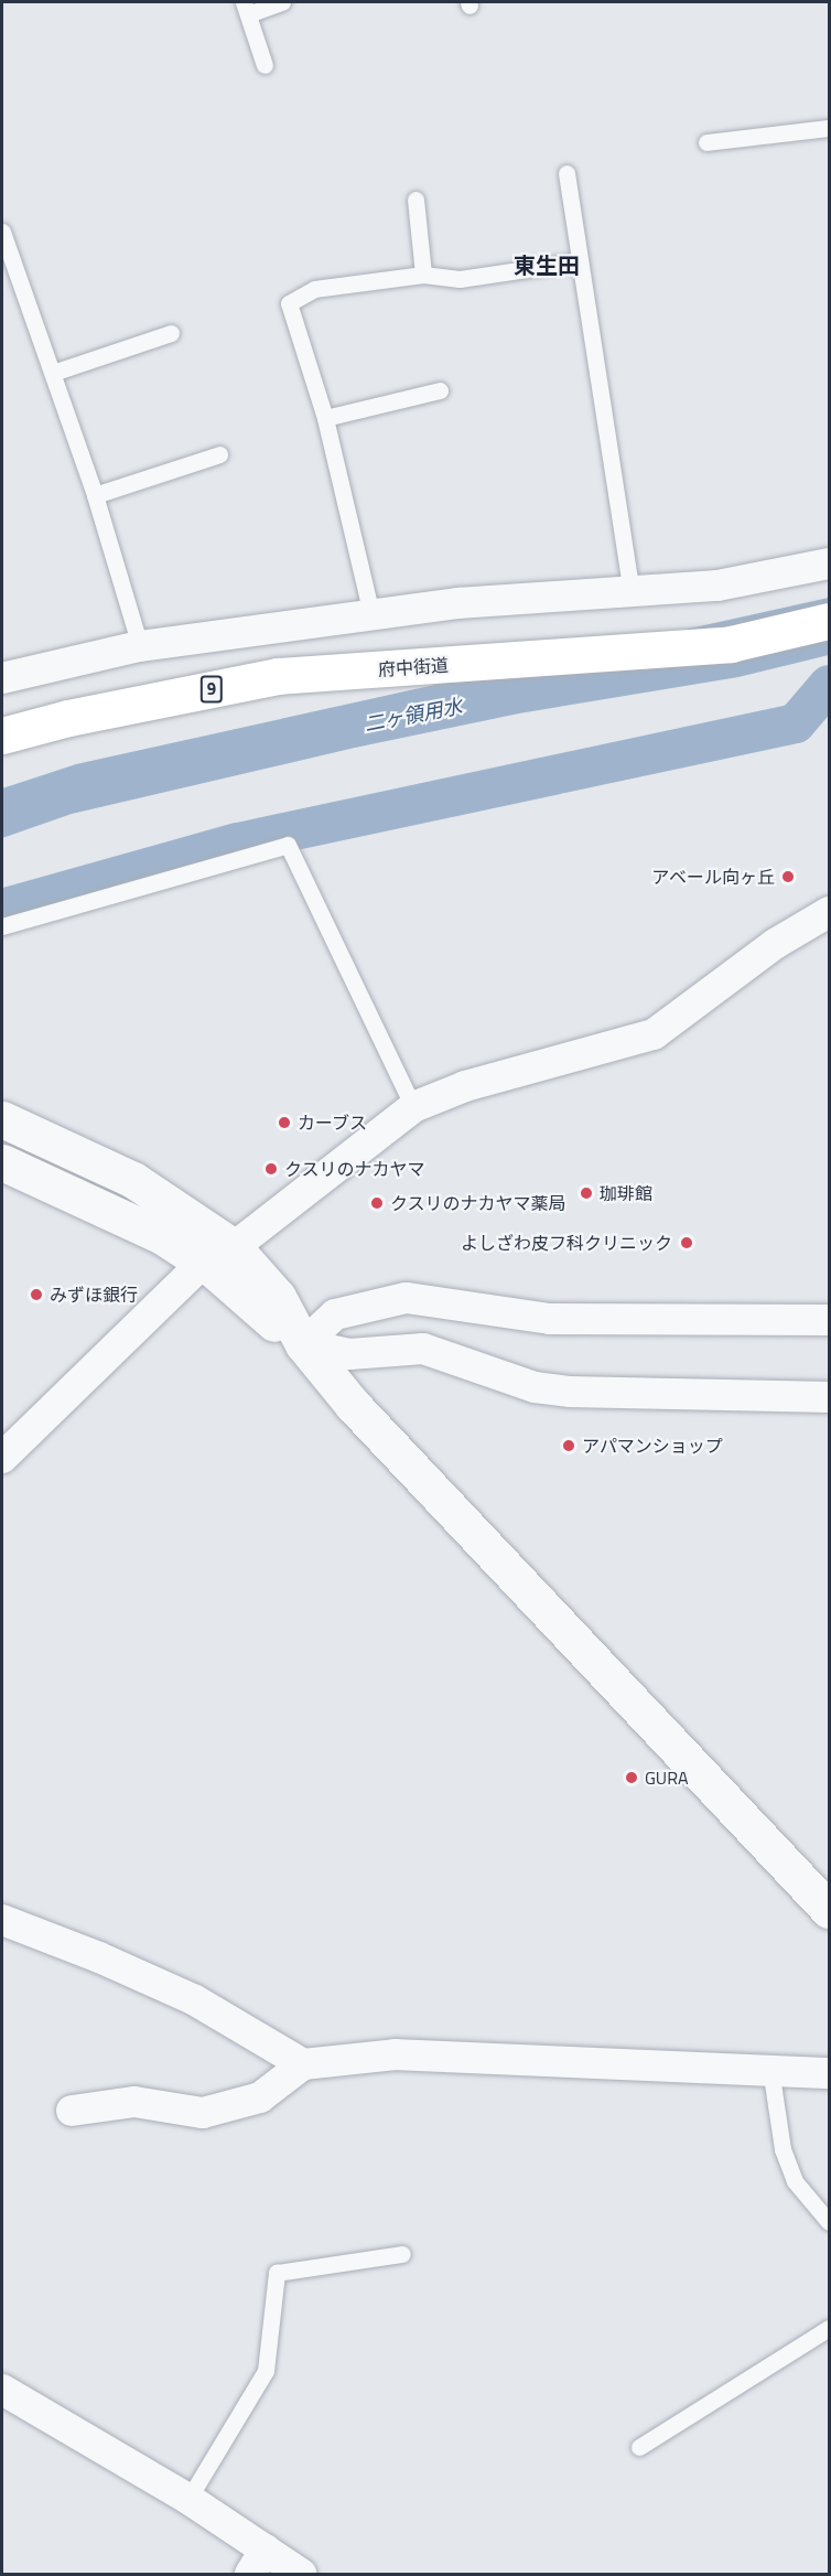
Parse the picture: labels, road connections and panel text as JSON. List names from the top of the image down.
{
  "streets": {
    "main road": ["府中街道", "9"]
  },
  "districts": ["東生田"],
  "water": ["二ヶ領用水"],
  "places": [
    "アベール向ヶ丘",
    "カーブス",
    "クスリのナカヤマ",
    "珈琲館",
    "クスリのナカヤマ薬局",
    "よしざわ皮フ科クリニック",
    "みずほ銀行",
    "アパマンショップ",
    "GURA"
  ]
}
